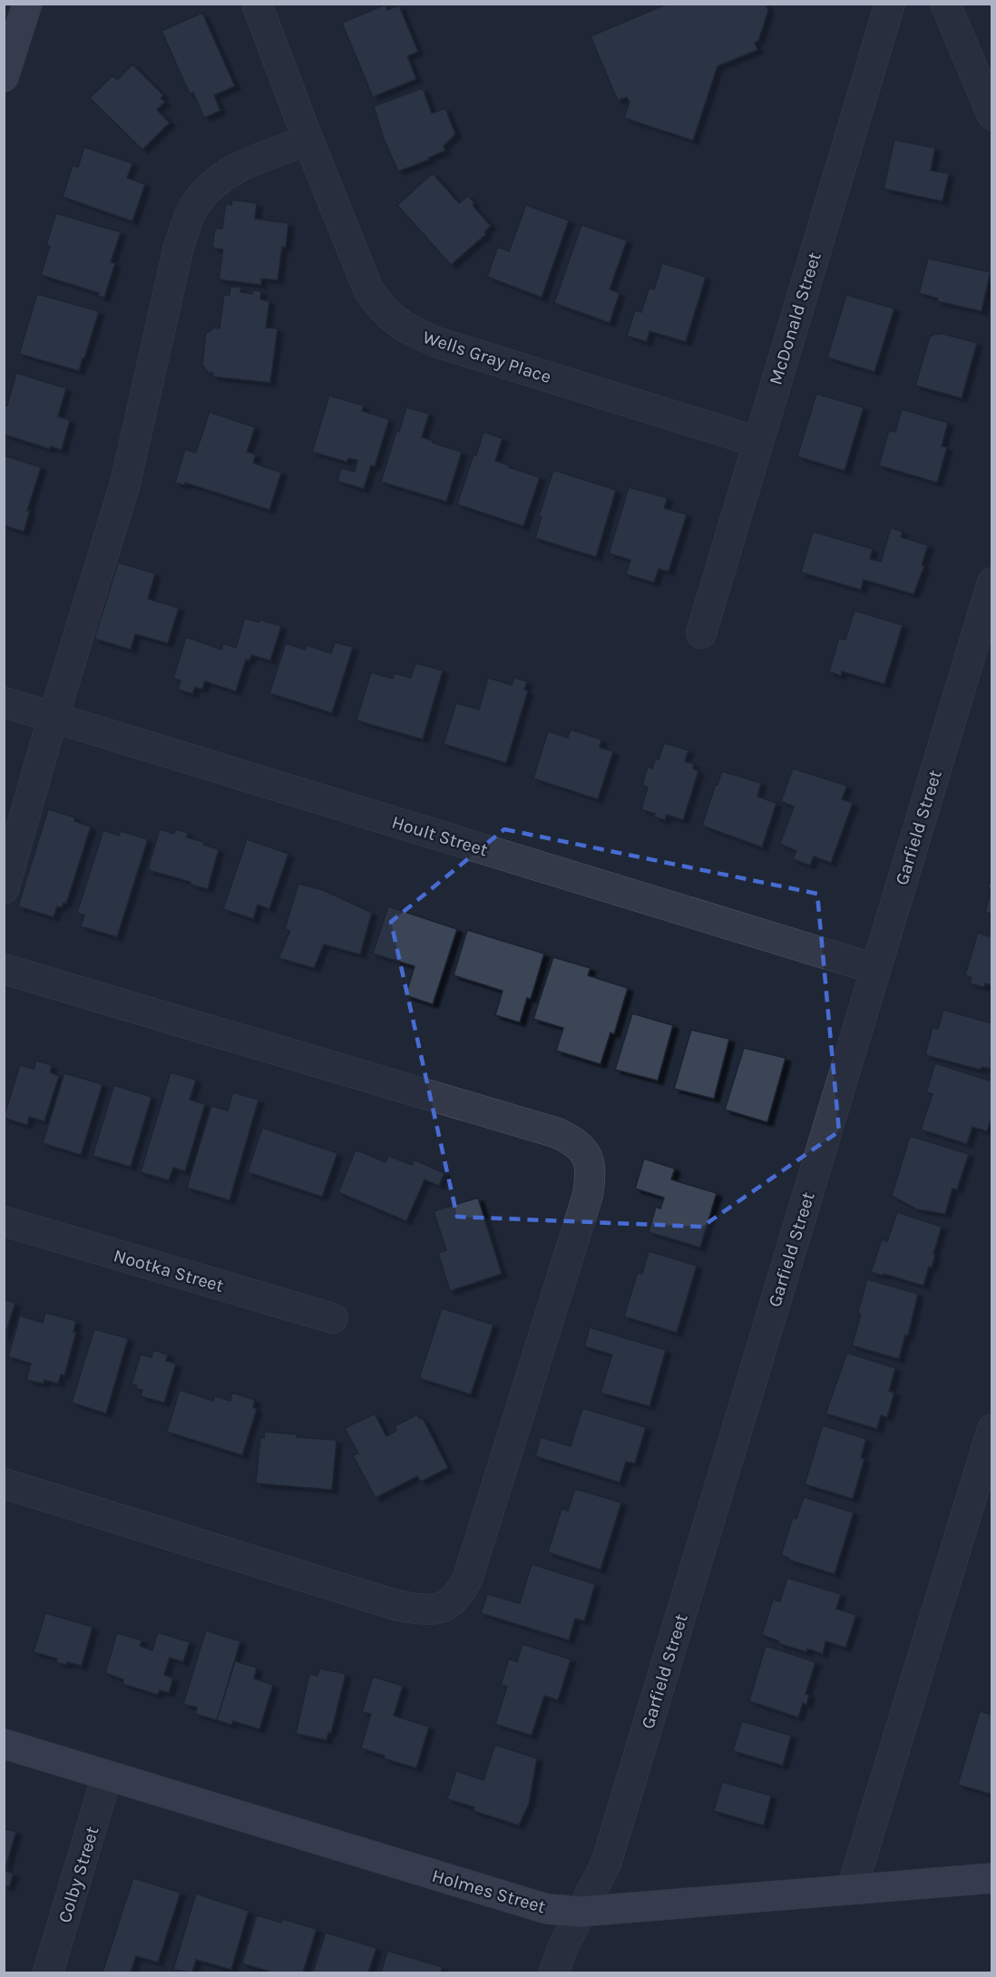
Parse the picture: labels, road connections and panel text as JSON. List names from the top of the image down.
{
  "streets": {
    "main road": ["Holmes Street"],
    "street": [
      "McDonald Street",
      "Wells Gray Place",
      "Garfield Street",
      "Hoult Street",
      "Nootka Street",
      "Colby Street"
    ]
  },
  "crossings": [
    ["McDonald Street", "Wells Gray Place"],
    ["Garfield Street", "Hoult Street"],
    ["Garfield Street", "Holmes Street"],
    ["Colby Street", "Holmes Street"]
  ]
}
